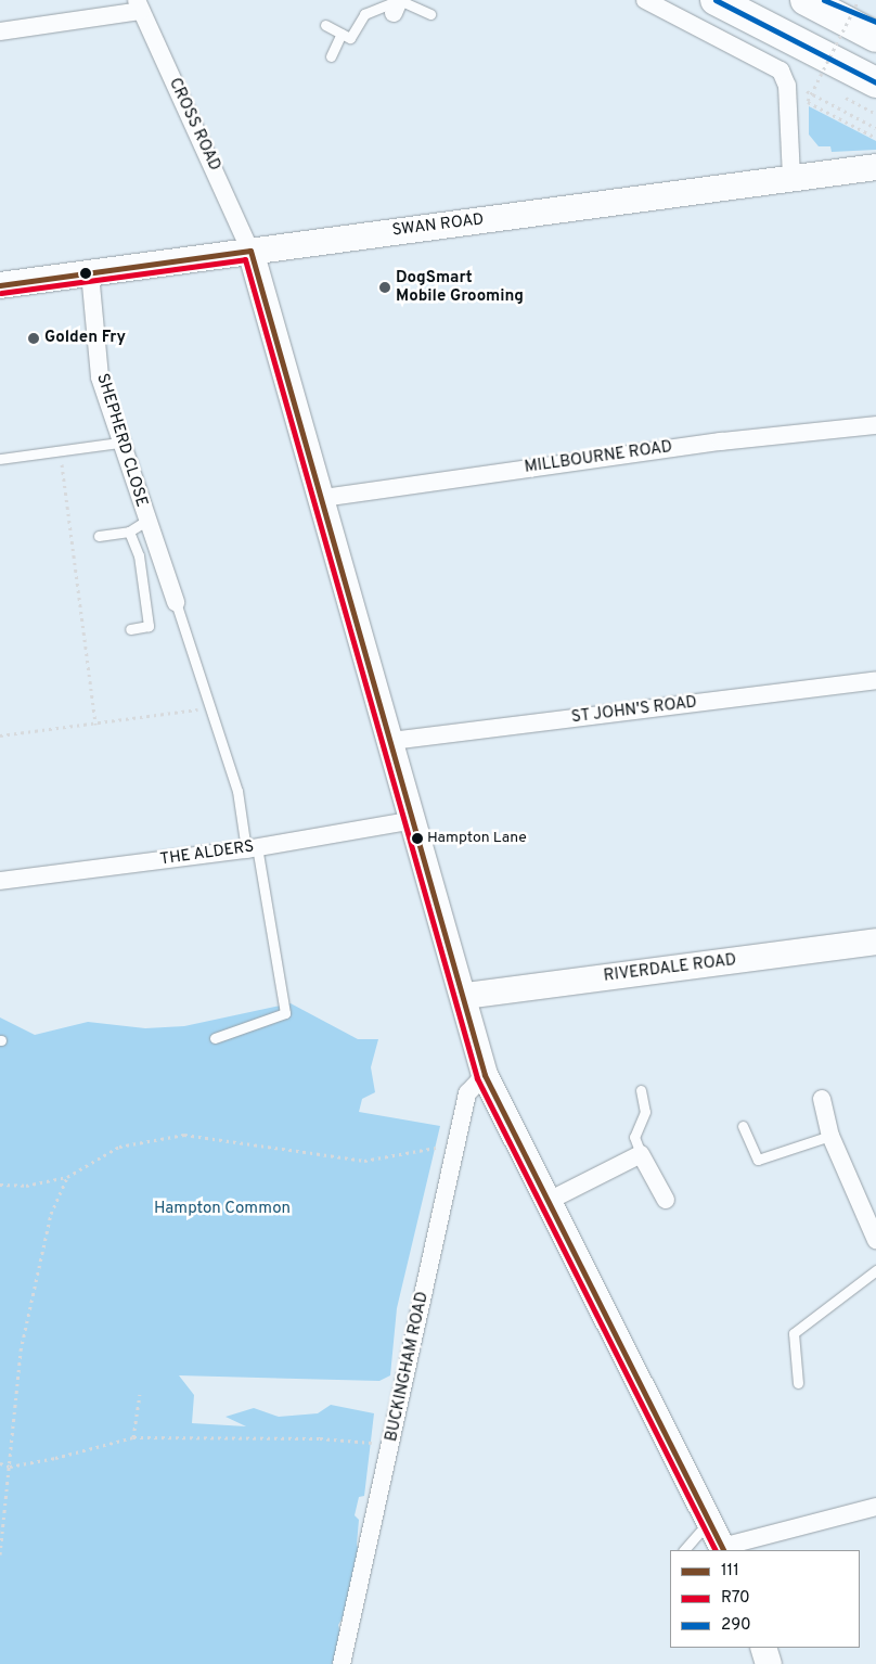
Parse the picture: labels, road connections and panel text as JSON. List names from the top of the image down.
{
  "streets": {
    "street": [
      "CROSS ROAD",
      "SWAN ROAD",
      "SHEPHERD CLOSE",
      "MILLBOURNE ROAD",
      "ST JOHN'S ROAD",
      "THE ALDERS",
      "RIVERDALE ROAD",
      "BUCKINGHAM ROAD"
    ]
  },
  "crossings": [
    ["CROSS ROAD", "SWAN ROAD"],
    ["SWAN ROAD", "SHEPHERD CLOSE"]
  ],
  "parks": ["Hampton Common"],
  "places": ["DogSmart Mobile Grooming", "Golden Fry", "Hampton Lane"],
  "lines": ["transit line 290", "transit line 111", "transit line R70"],
  "legend": ["111", "R70", "290"]
}
